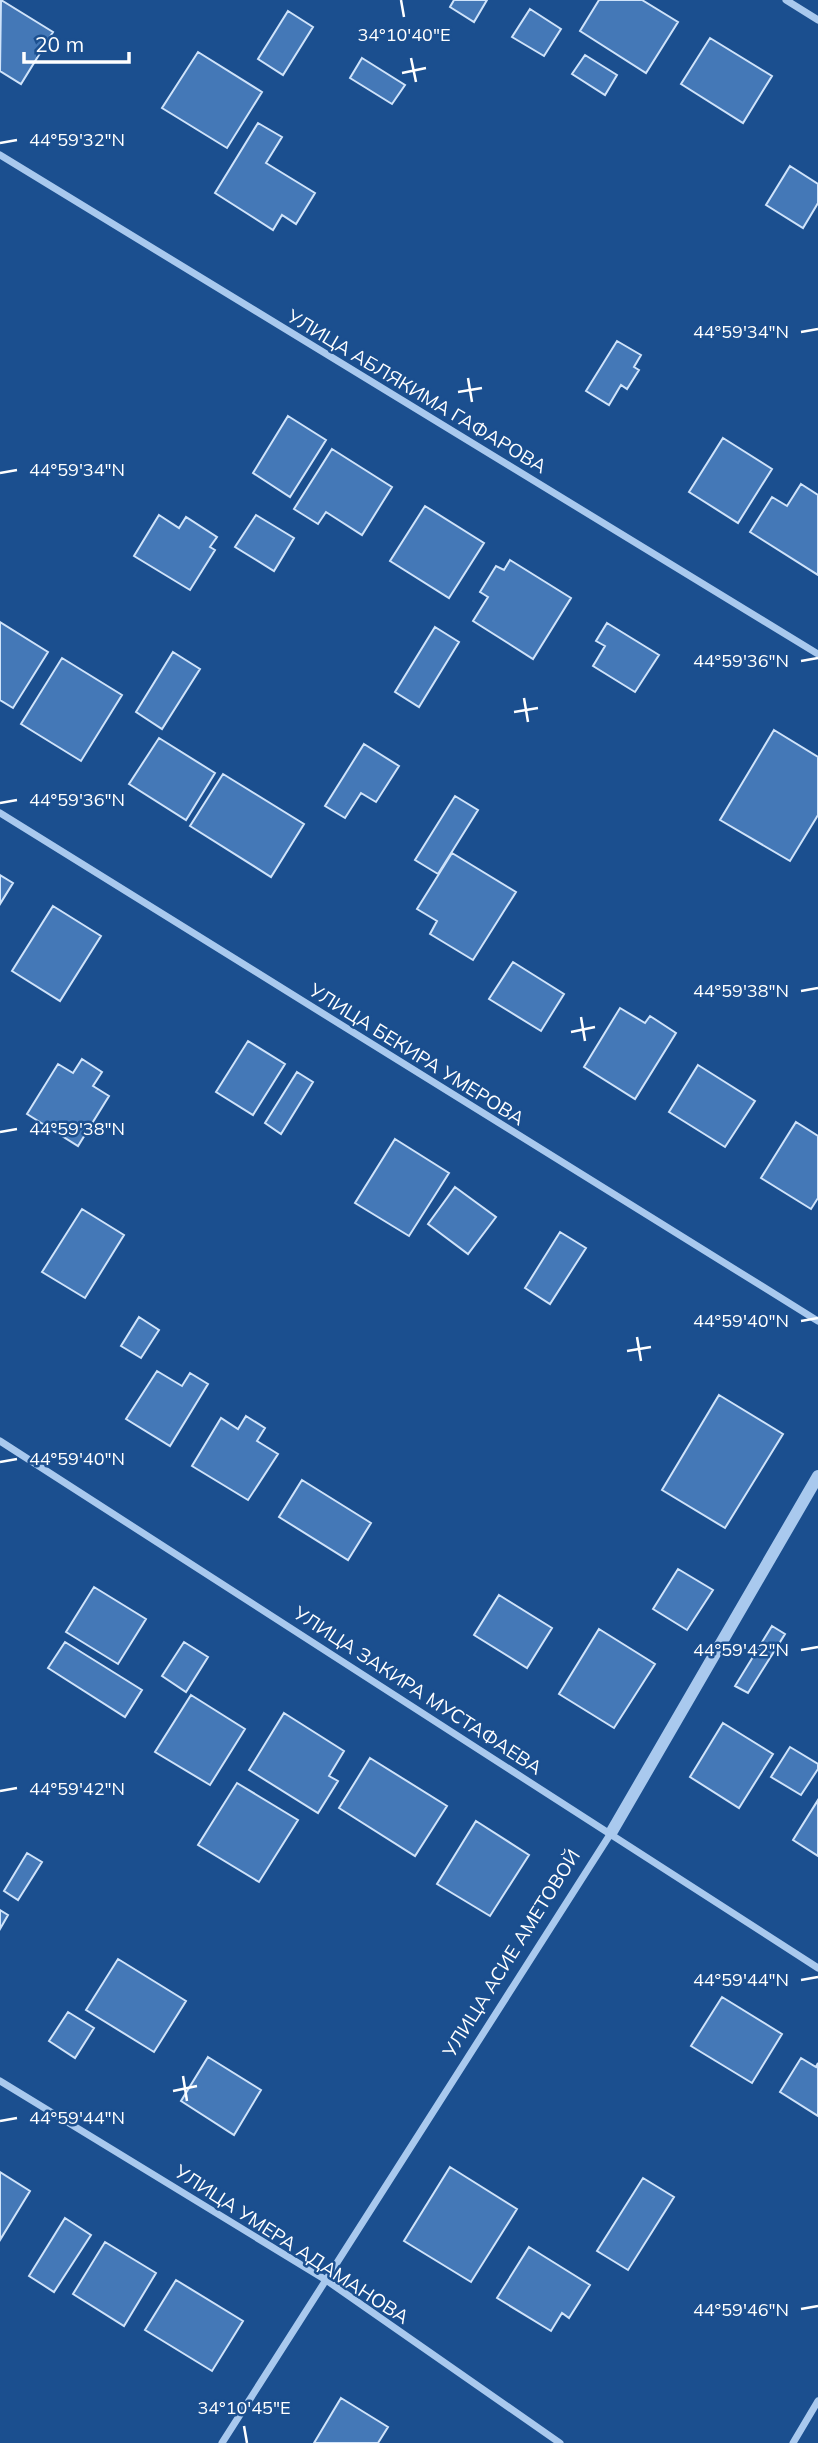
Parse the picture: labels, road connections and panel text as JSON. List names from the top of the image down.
{
  "streets": {
    "street": [
      "УЛИЦА АБЛЯКИМА ГАФАРОВА",
      "УЛИЦА БЕКИРА УМЕРОВА",
      "УЛИЦА ЗАКИРА МУСТАФАЕВА",
      "УЛИЦА АСИЕ АМЕТОВОЙ",
      "УЛИЦА УМЕРА АДАМАНОВА"
    ]
  },
  "crossings": [
    ["УЛИЦА ЗАКИРА МУСТАФАЕВА", "УЛИЦА АСИЕ АМЕТОВОЙ"],
    ["УЛИЦА АСИЕ АМЕТОВОЙ", "УЛИЦА УМЕРА АДАМАНОВА"]
  ],
  "scale_bar": "20 m",
  "coordinates": [
    "34°10'40\"E",
    "44°59'32\"N",
    "44°59'34\"N",
    "44°59'36\"N",
    "44°59'38\"N",
    "44°59'40\"N",
    "44°59'42\"N",
    "44°59'44\"N",
    "44°59'46\"N",
    "34°10'45\"E"
  ]
}
